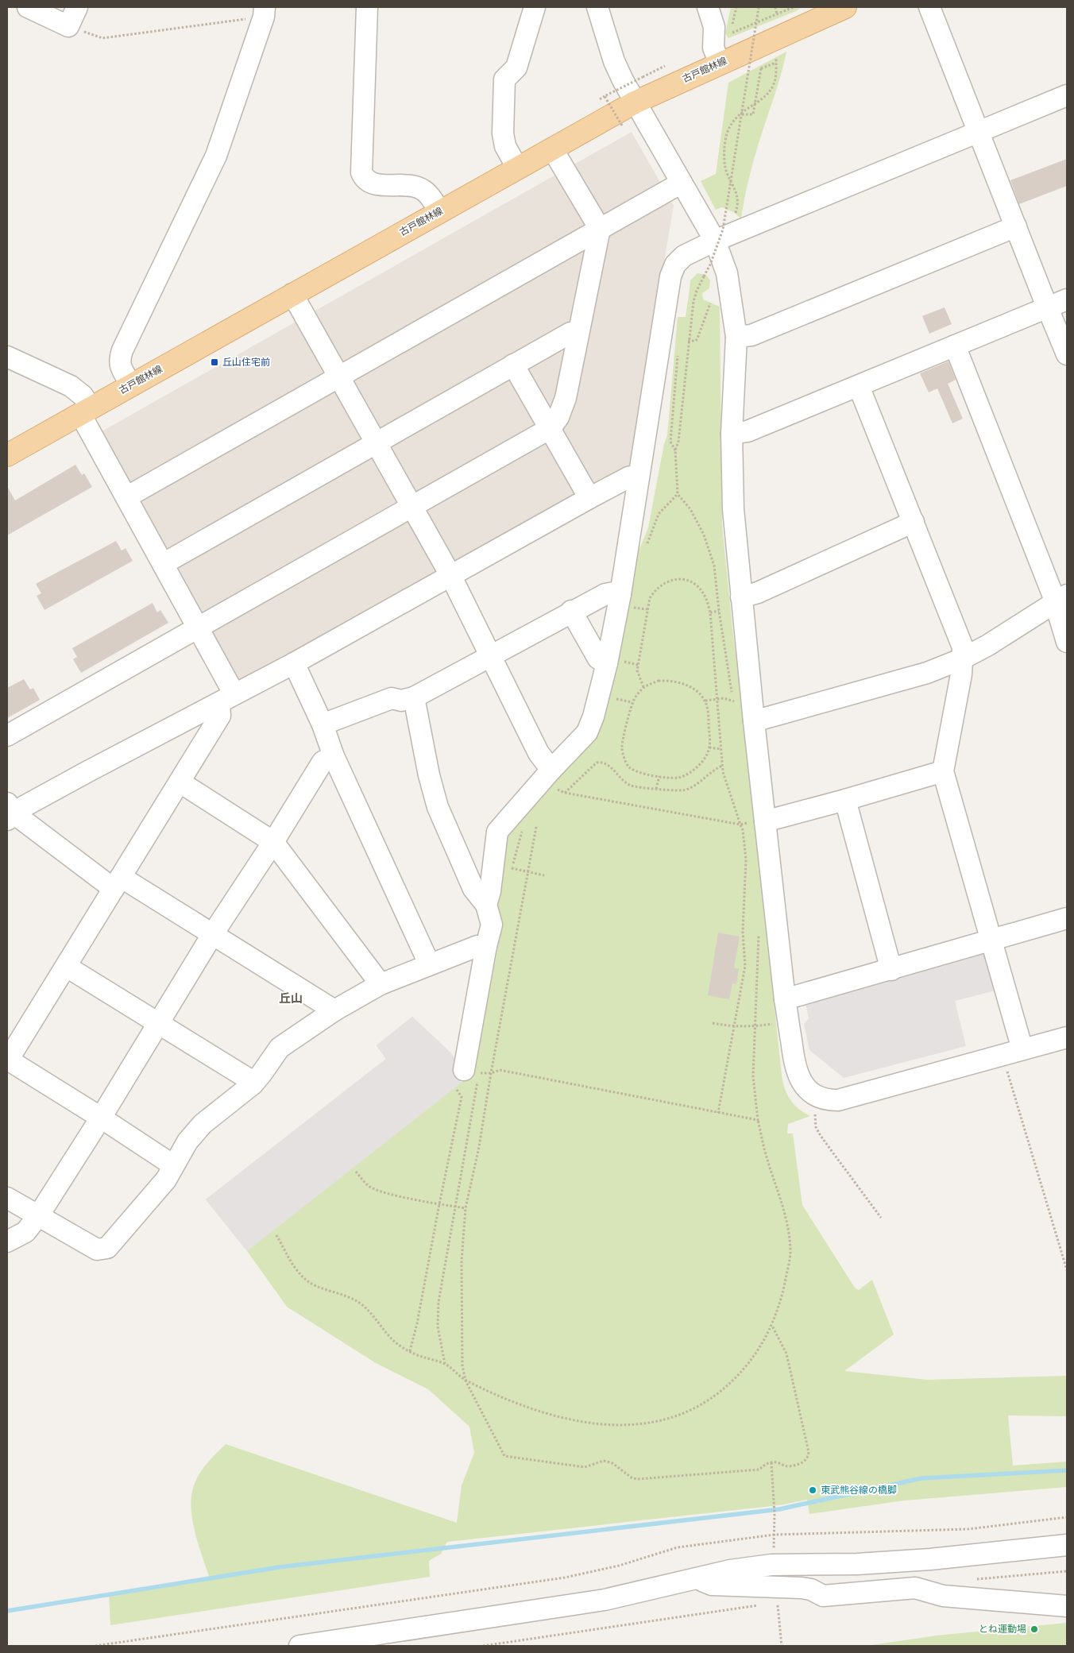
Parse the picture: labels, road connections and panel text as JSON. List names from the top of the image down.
{
  "streets": {
    "main road": ["古戸館林線"]
  },
  "districts": ["丘山"],
  "places": {
    "transit": ["丘山住宅前"],
    "other": ["東武熊谷線の橋脚", "とね運動場"]
  }
}
